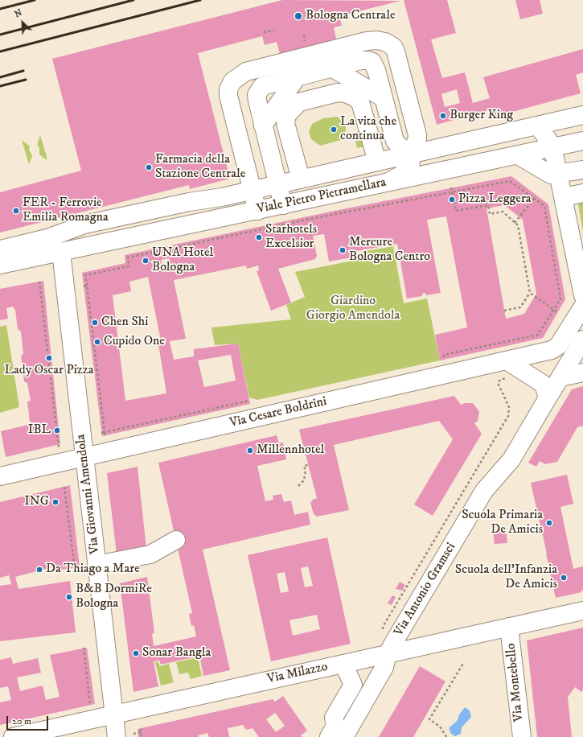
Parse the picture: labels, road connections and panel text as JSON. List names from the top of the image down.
{
  "streets": {
    "street": [
      "Viale Pietro Pietramellara",
      "Via Cesare Boldrini",
      "Via Giovanni Amendola",
      "Via Antonio Gramsci",
      "Via Milazzo",
      "Via Montebello"
    ]
  },
  "crossings": [
    ["Viale Pietro Pietramellara", "Via Giovanni Amendola"],
    ["Via Cesare Boldrini", "Via Giovanni Amendola"],
    ["Via Giovanni Amendola", "Via Milazzo"],
    ["Via Antonio Gramsci", "Via Milazzo"],
    ["Via Milazzo", "Via Montebello"]
  ],
  "parks": ["Giardino Giorgio Amendola"],
  "places": [
    "Bologna Centrale",
    "Burger King",
    "La vita che continua",
    "Farmacia della Stazione Centrale",
    "Pizza Leggera",
    "FER - Ferrovie Emilia Romagna",
    "Starhotels Excelsior",
    "Mercure Bologna Centro",
    "UNA Hotel Bologna",
    "Chen Shi",
    "Cupido One",
    "Lady Oscar Pizza",
    "IBL",
    "Millennhotel",
    "ING",
    "Scuola Primaria De Amicis",
    "Da Thiago a Mare",
    "Scuola dell'Infanzia De Amicis",
    "B&B DormiRe Bologna",
    "Sonar Bangla"
  ],
  "scale_bar": "20 m",
  "north": "top left"
}
